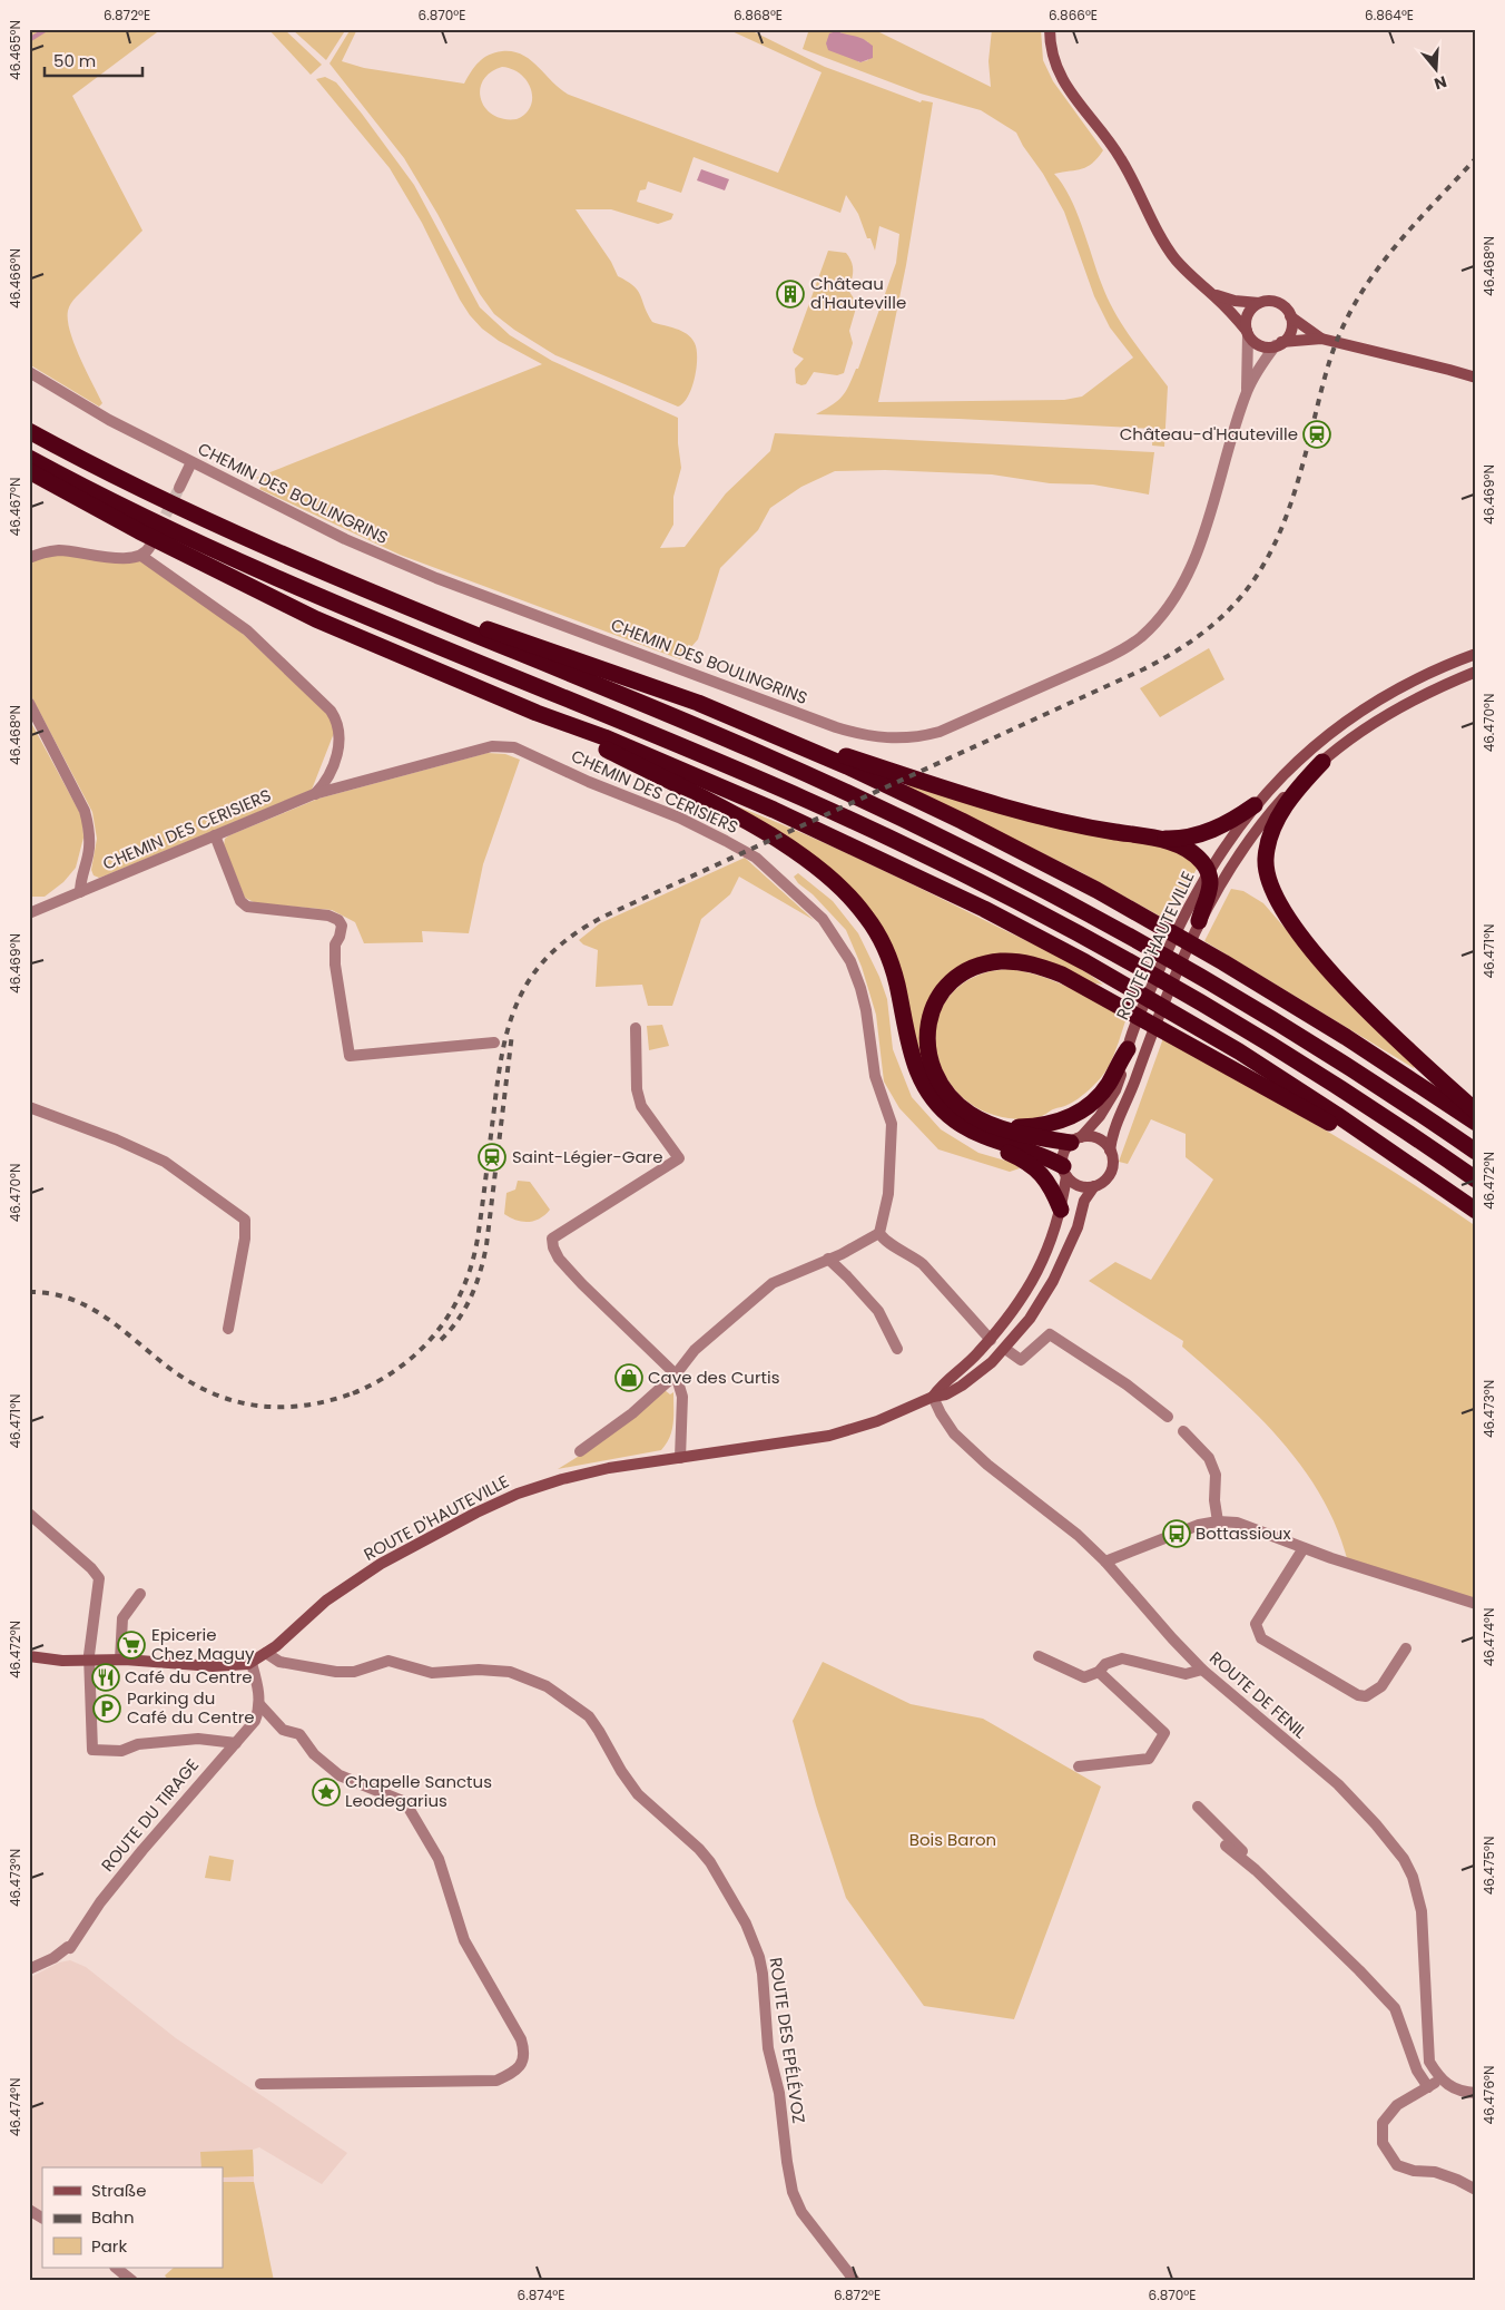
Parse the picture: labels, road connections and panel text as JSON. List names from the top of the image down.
{
  "streets": {
    "main road": ["ROUTE D'HAUTEVILLE"],
    "street": [
      "CHEMIN DES BOULINGRINS",
      "CHEMIN DES CERISIERS",
      "ROUTE DE FENIL",
      "ROUTE DU TIRAGE",
      "ROUTE DES EPÉLÉVOZ"
    ]
  },
  "crossings": [
    ["ROUTE D'HAUTEVILLE", "ROUTE DE FENIL"],
    ["ROUTE D'HAUTEVILLE", "ROUTE DES EPÉLÉVOZ"]
  ],
  "parks": ["Bois Baron"],
  "places": {
    "building": ["Château d'Hauteville"],
    "station": ["Château-d'Hauteville", "Saint-Légier-Gare"],
    "shop": ["Cave des Curtis"],
    "bus stop": ["Bottassioux"],
    "supermarket": ["Epicerie Chez Maguy"],
    "restaurant": ["Café du Centre"],
    "parking": ["Parking du Café du Centre"],
    "place": ["Chapelle Sanctus Leodegarius"]
  },
  "legend": ["Straße", "Bahn", "Park"],
  "scale_bar": "50 m",
  "north": "bottom",
  "coordinates": [
    "6.872°E",
    "6.870°E",
    "6.868°E",
    "6.866°E",
    "6.864°E",
    "46.465°N",
    "46.468°N",
    "46.466°N",
    "46.469°N",
    "46.467°N",
    "46.470°N",
    "46.471°N",
    "46.472°N",
    "46.473°N",
    "46.474°N",
    "46.475°N",
    "46.476°N",
    "6.874°E"
  ]
}
